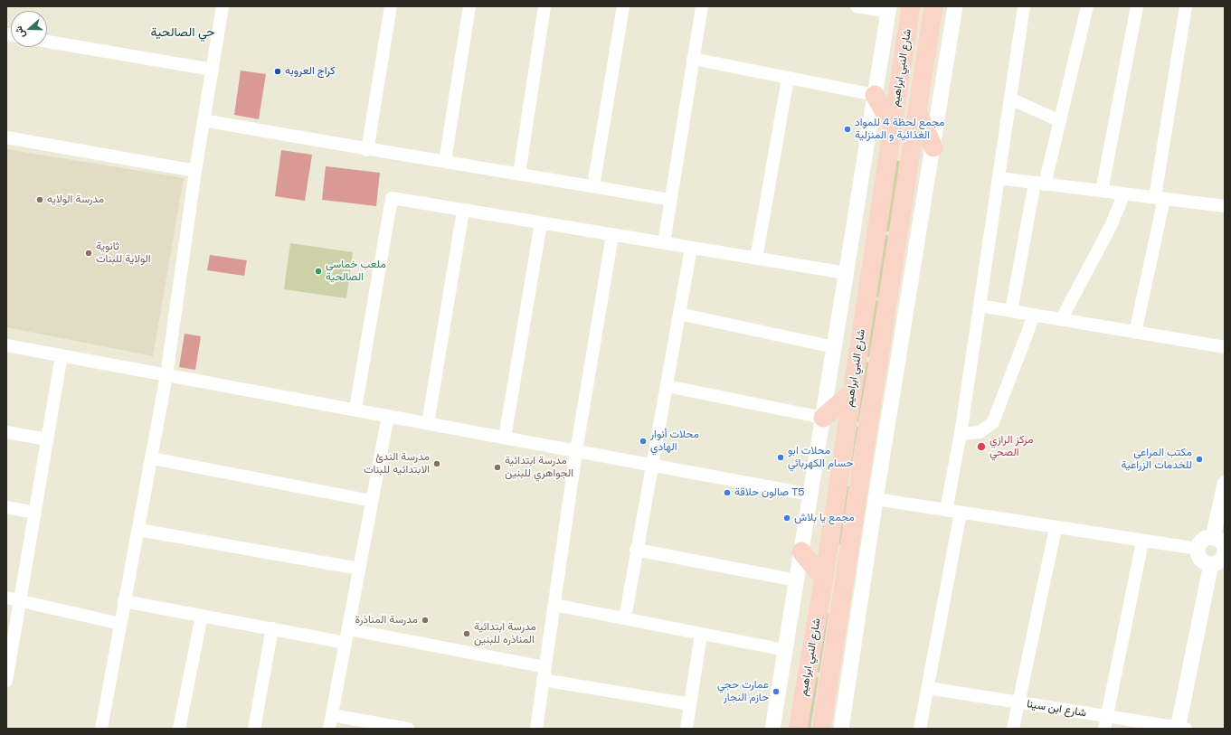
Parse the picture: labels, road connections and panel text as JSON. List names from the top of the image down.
{
  "streets": {
    "main road": ["شارع النبي ابراهيم"],
    "street": ["شارع ابن سينا"]
  },
  "districts": ["حي الصالحية"],
  "places": [
    "كراج العروبه",
    "مجمع لحظة 4 للمواد الغذائية و المنزلية",
    "مدرسة الولايه",
    "ثانوية الولاية للبنات",
    "ملعب خماسي الصالحية",
    "محلات أنوار الهادي",
    "مركز الرازي الصحي",
    "محلات ابو حسام الكهربائي",
    "مكتب المراعي للخدمات الزراعية",
    "مدرسة الندئ الابتدائيه للبنات",
    "مدرسة ابتدائية الجواهري للبنين",
    "صالون حلاقة T5",
    "مجمع يا بلاش",
    "مدرسة المناذرة",
    "مدرسة ابتدائية المناذره للبنين",
    "عمارت حجي حازم النجار"
  ],
  "north": "left"
}
